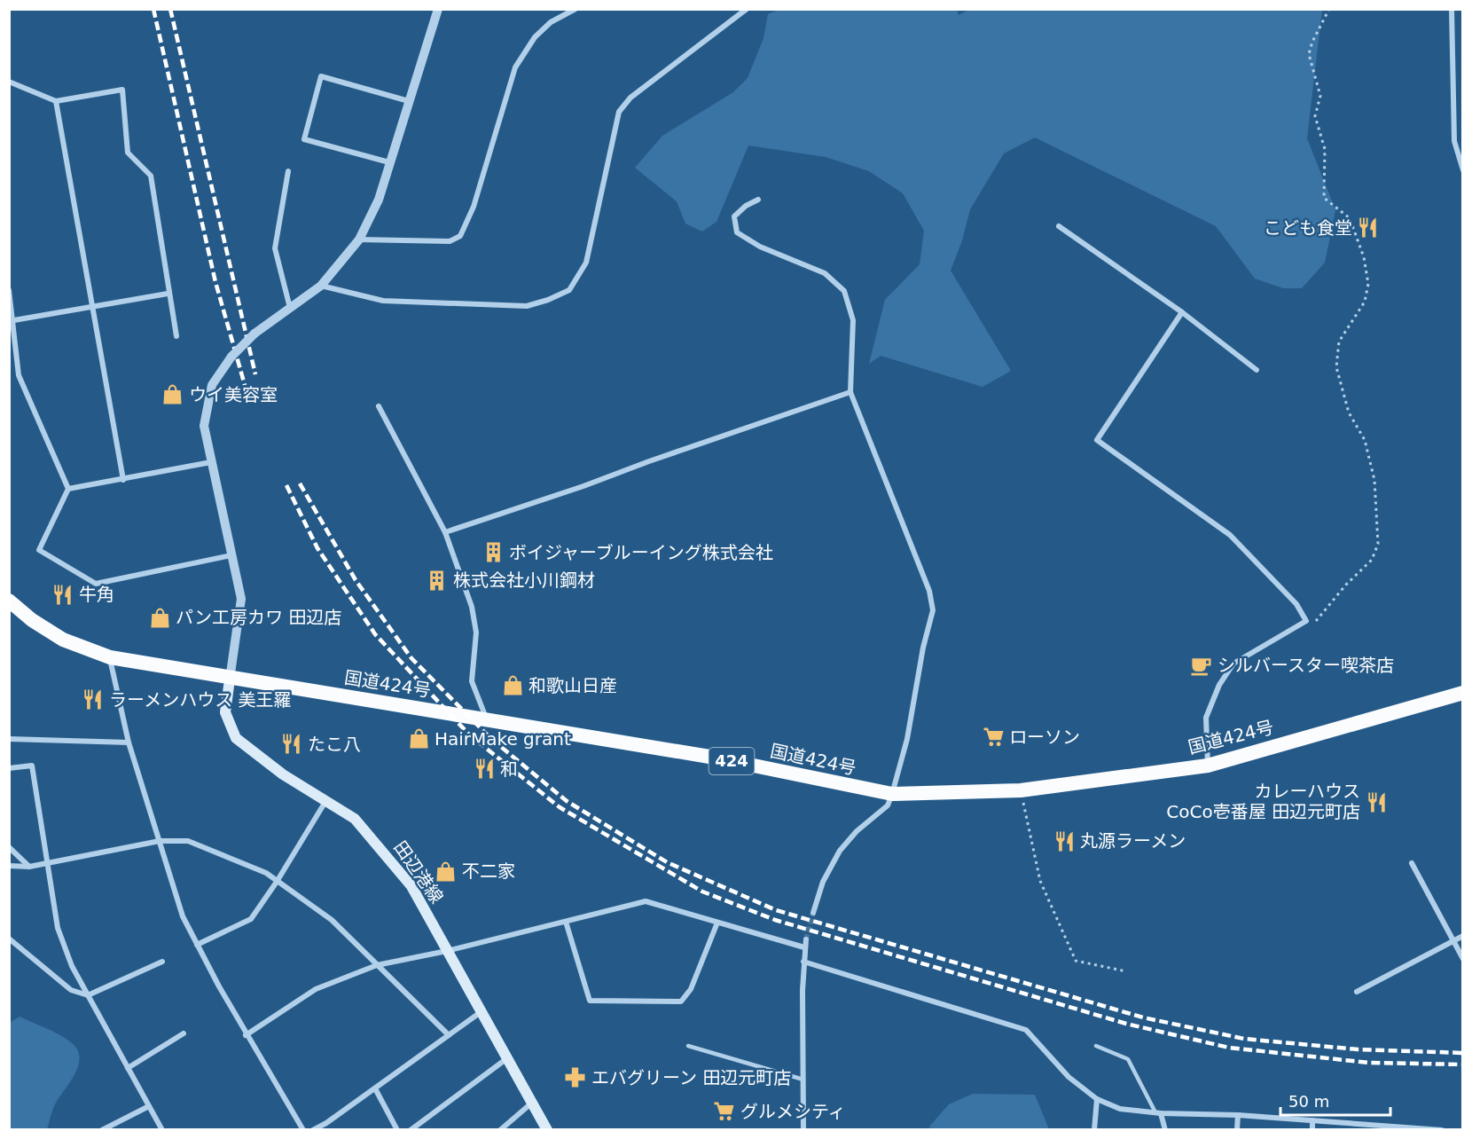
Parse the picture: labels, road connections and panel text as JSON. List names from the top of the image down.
{
  "streets": {
    "highway": ["国道424号", "424"],
    "main road": ["田辺港線"]
  },
  "crossings": [
    ["国道424号", "田辺港線"]
  ],
  "places": {
    "restaurant": [
      "こども食堂",
      "牛角",
      "ラーメンハウス 美王羅",
      "たこ八",
      "和",
      "カレーハウス CoCo壱番屋 田辺元町店",
      "丸源ラーメン"
    ],
    "shop": [
      "ウイ美容室",
      "パン工房カワ 田辺店",
      "和歌山日産",
      "HairMake grant",
      "不二家"
    ],
    "building": ["ボイジャーブルーイング株式会社", "株式会社小川鋼材"],
    "cafe": ["シルバースター喫茶店"],
    "supermarket": ["ローソン", "グルメシティ"],
    "pharmacy": ["エバグリーン 田辺元町店"]
  },
  "scale_bar": "50 m"
}
